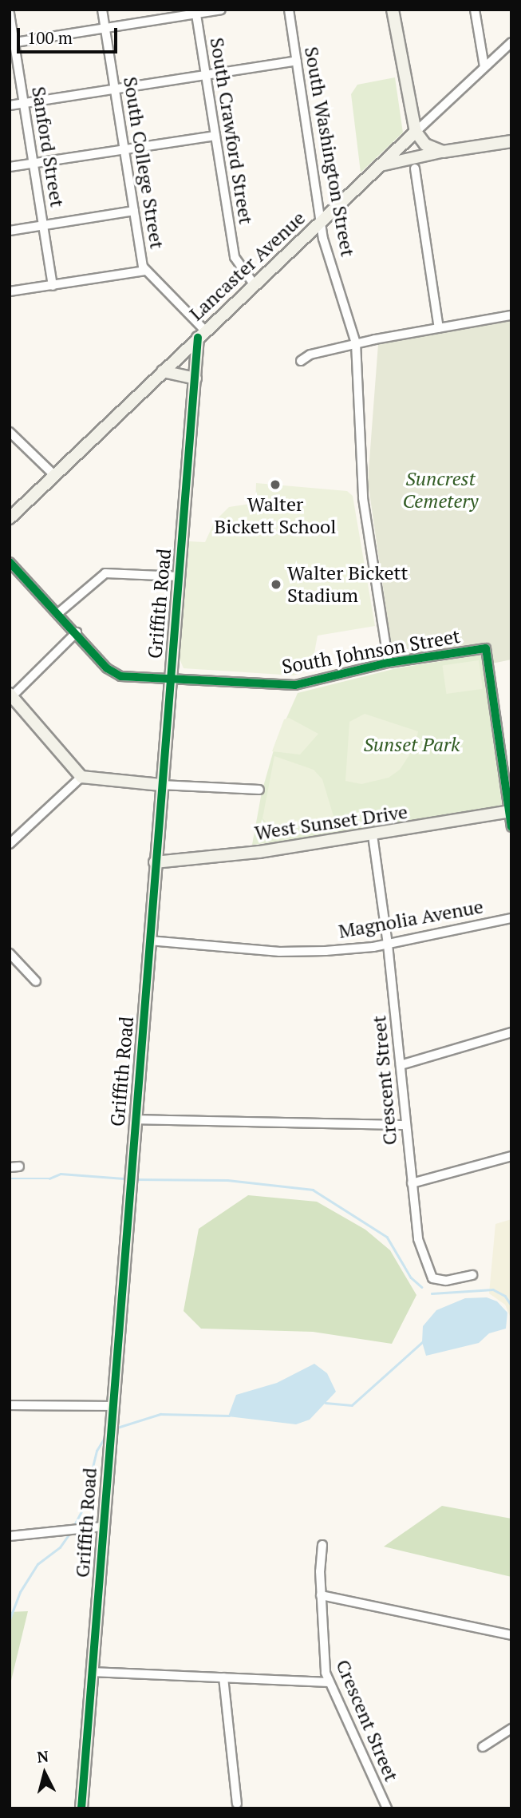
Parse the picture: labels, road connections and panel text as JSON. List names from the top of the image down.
{
  "streets": {
    "street": [
      "South Crawford Street",
      "Sanford Street",
      "South Washington Street",
      "South College Street",
      "Lancaster Avenue",
      "Griffith Road",
      "South Johnson Street",
      "West Sunset Drive",
      "Magnolia Avenue",
      "Crescent Street"
    ]
  },
  "crossings": [
    ["South Crawford Street", "Lancaster Avenue"],
    ["South Washington Street", "Lancaster Avenue"],
    ["South Washington Street", "South Johnson Street"],
    ["South College Street", "Lancaster Avenue"],
    ["South College Street", "Griffith Road"],
    ["Lancaster Avenue", "Griffith Road"],
    ["Griffith Road", "South Johnson Street"],
    ["Griffith Road", "West Sunset Drive"],
    ["Griffith Road", "Magnolia Avenue"],
    ["South Johnson Street", "West Sunset Drive"],
    ["West Sunset Drive", "Crescent Street"],
    ["Magnolia Avenue", "Crescent Street"]
  ],
  "parks": ["Suncrest Cemetery", "Sunset Park"],
  "places": ["Walter Bickett School", "Walter Bickett Stadium"],
  "scale_bar": "100 m",
  "north": "top"
}
